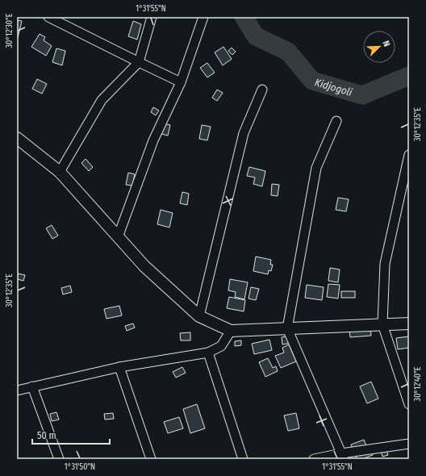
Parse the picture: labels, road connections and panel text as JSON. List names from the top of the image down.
{
  "water": ["Kidjogoli"],
  "scale_bar": "50 m",
  "north": "top right",
  "coordinates": [
    "1°31'55\"N",
    "30°12'30\"E",
    "30°12'35\"E",
    "30°12'40\"E",
    "1°31'50\"N"
  ]
}
